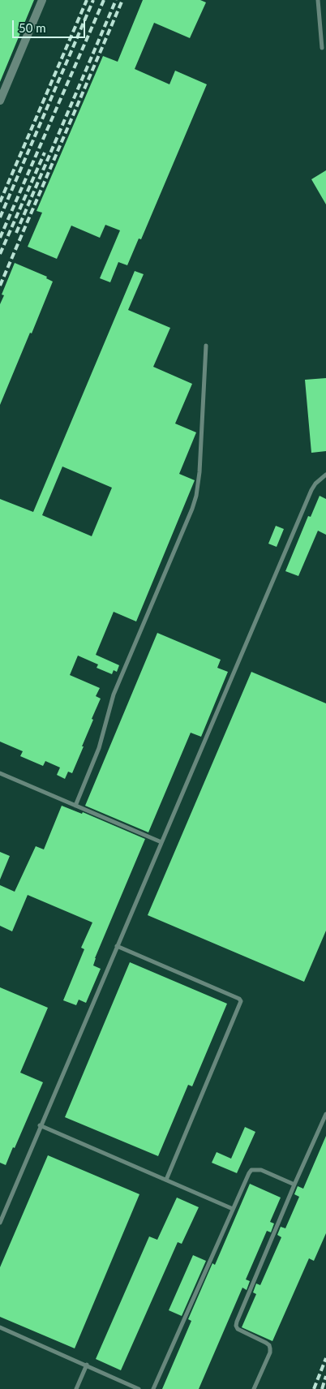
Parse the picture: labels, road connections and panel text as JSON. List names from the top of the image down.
{
  "scale_bar": "50 m"
}
